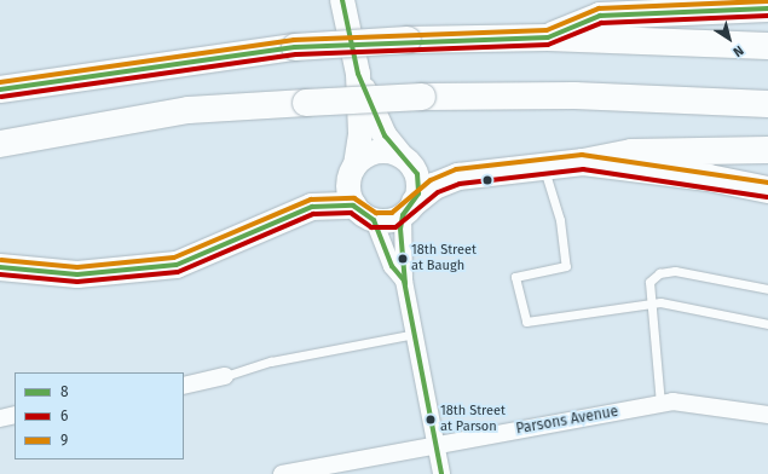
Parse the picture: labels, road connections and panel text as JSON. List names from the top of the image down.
{
  "streets": {
    "street": ["Parsons Avenue"]
  },
  "places": ["18th Street at Baugh", "18th Street at Parson"],
  "lines": ["transit line 8", "transit line 9", "transit line 6"],
  "legend": ["8", "6", "9"],
  "north": "bottom right"
}
